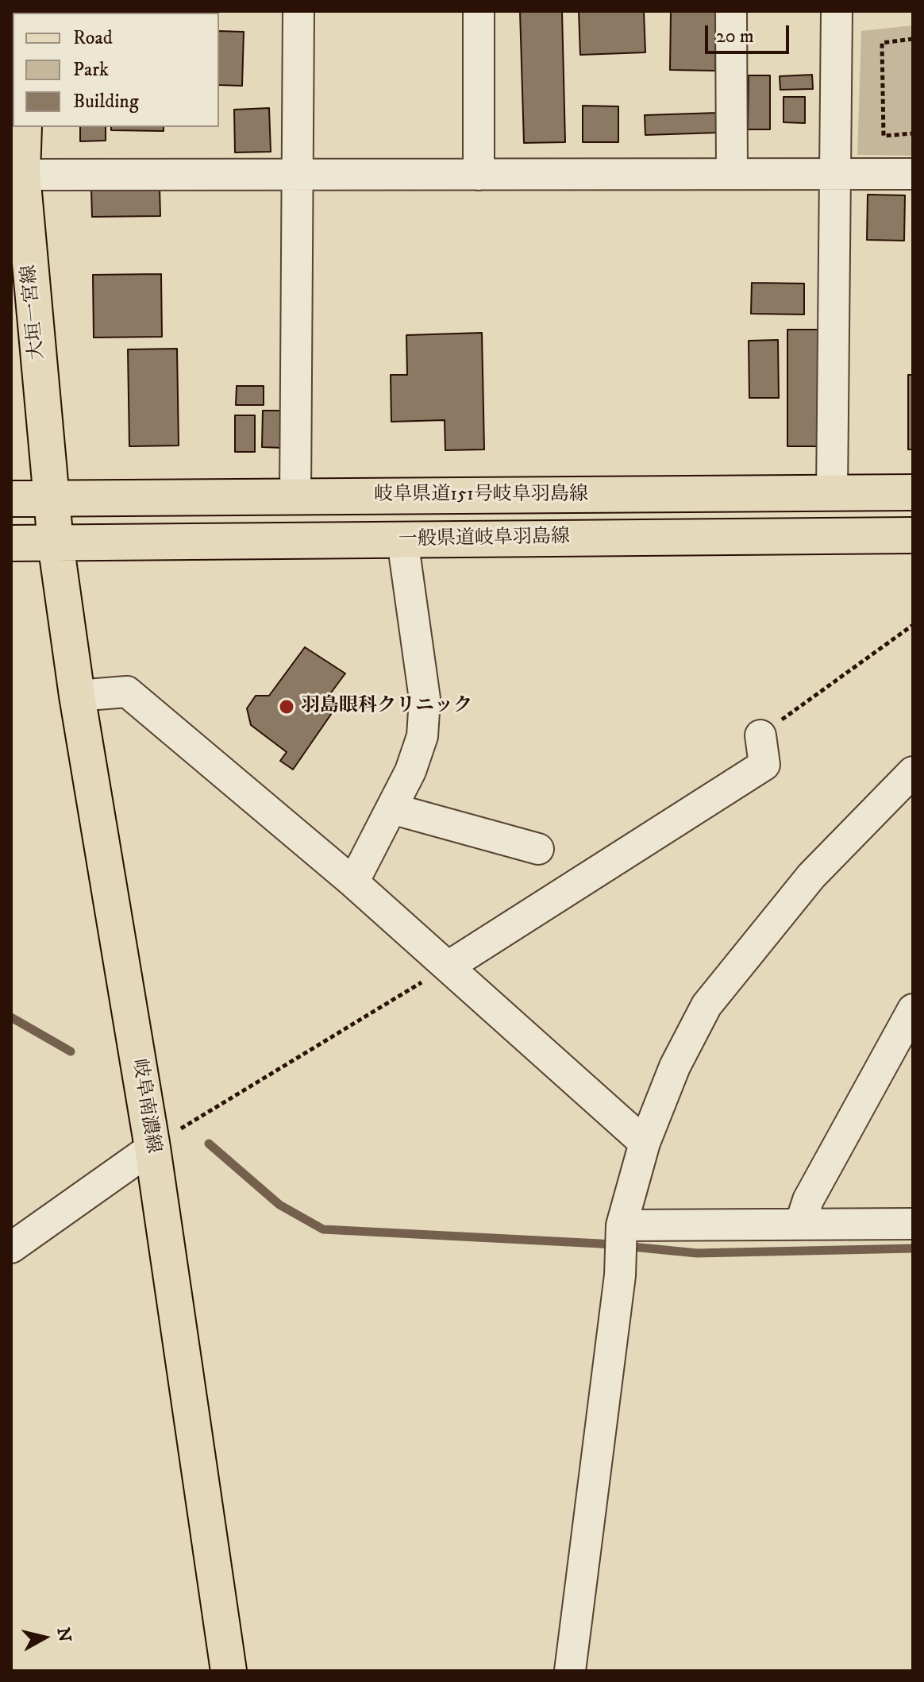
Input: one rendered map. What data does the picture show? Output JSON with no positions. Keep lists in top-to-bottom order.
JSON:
{
  "streets": {
    "main road": [
      "大垣一宮線",
      "岐阜県道151号岐阜羽島線",
      "一般県道岐阜羽島線",
      "岐阜南濃線"
    ]
  },
  "crossings": [
    ["大垣一宮線", "岐阜県道151号岐阜羽島線"],
    ["大垣一宮線", "岐阜南濃線"],
    ["岐阜県道151号岐阜羽島線", "岐阜南濃線"],
    ["一般県道岐阜羽島線", "岐阜南濃線"]
  ],
  "places": ["羽島眼科クリニック"],
  "legend": ["Road", "Park", "Building"],
  "scale_bar": "20 m",
  "north": "right"
}
